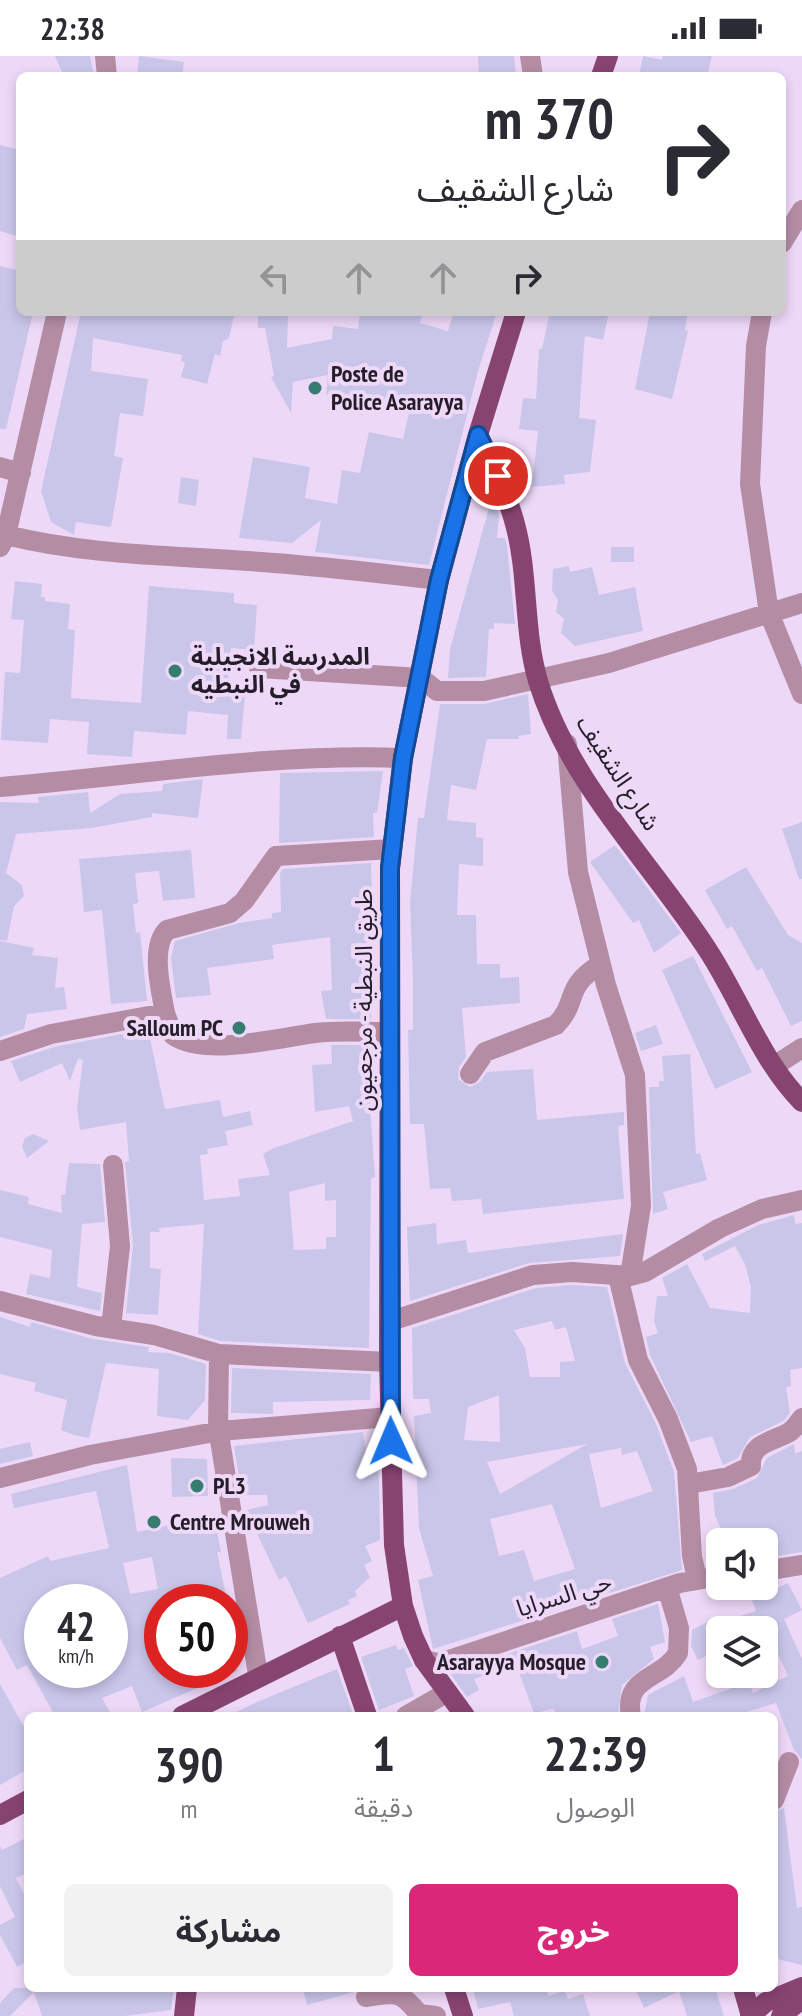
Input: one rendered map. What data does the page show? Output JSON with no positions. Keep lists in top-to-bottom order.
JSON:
{
  "streets": {
    "main road": ["شارع الشقيف", "طريق النبطية - مرجعيون"],
    "street": ["حي السرايا"]
  },
  "crossings": [
    ["شارع الشقيف", "طريق النبطية - مرجعيون"],
    ["طريق النبطية - مرجعيون", "حي السرايا"]
  ],
  "places": [
    "Poste de Police Asarayya",
    "المدرسة الانجيلية في النبطيه",
    "Salloum PC",
    "PL3",
    "Centre Mrouweh",
    "Asarayya Mosque"
  ],
  "page": {
    "status": "22:38",
    "turn": ["370 m", "شارع الشقيف"],
    "speed": "42 km/h",
    "limit": "50",
    "eta": [
      "22:39",
      "الوصول",
      "1",
      "دقيقة",
      "390",
      "m"
    ],
    "buttons": ["خروج", "مشاركة"]
  }
}
